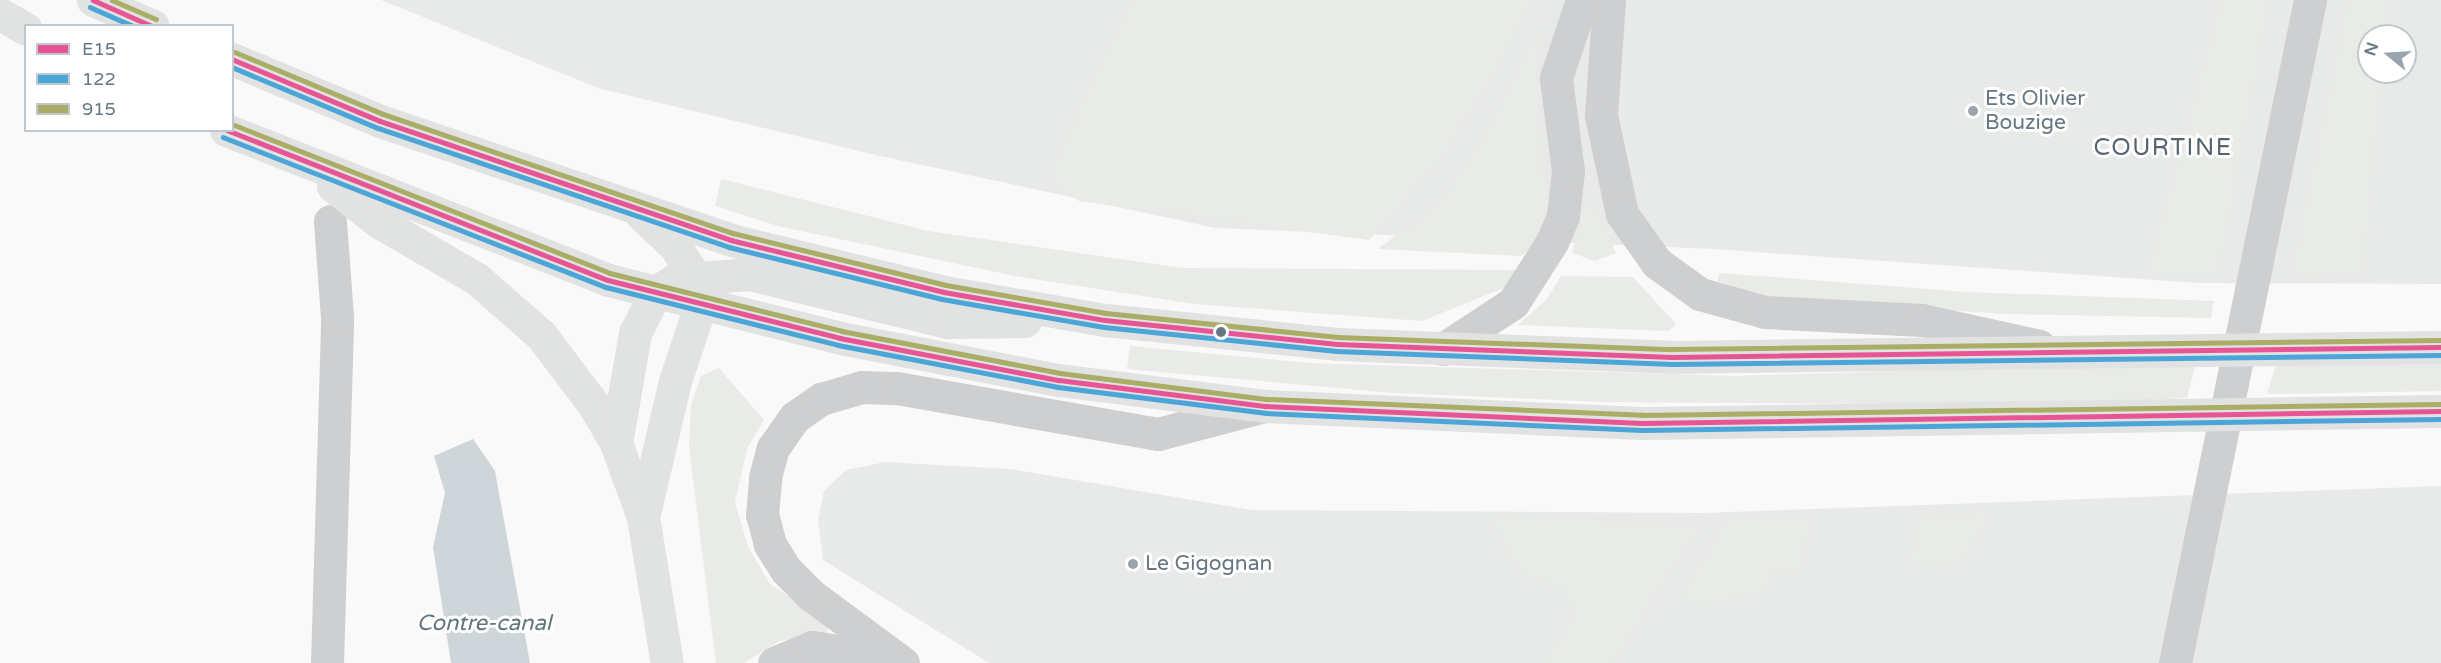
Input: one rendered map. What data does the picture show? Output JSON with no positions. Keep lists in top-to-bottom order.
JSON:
{
  "districts": ["COURTINE"],
  "water": ["Contre-canal"],
  "places": ["Ets Olivier Bouzige", "Le Gigognan"],
  "lines": ["transit line E15", "transit line 915", "transit line 122"],
  "legend": ["E15", "122", "915"],
  "north": "left"
}
